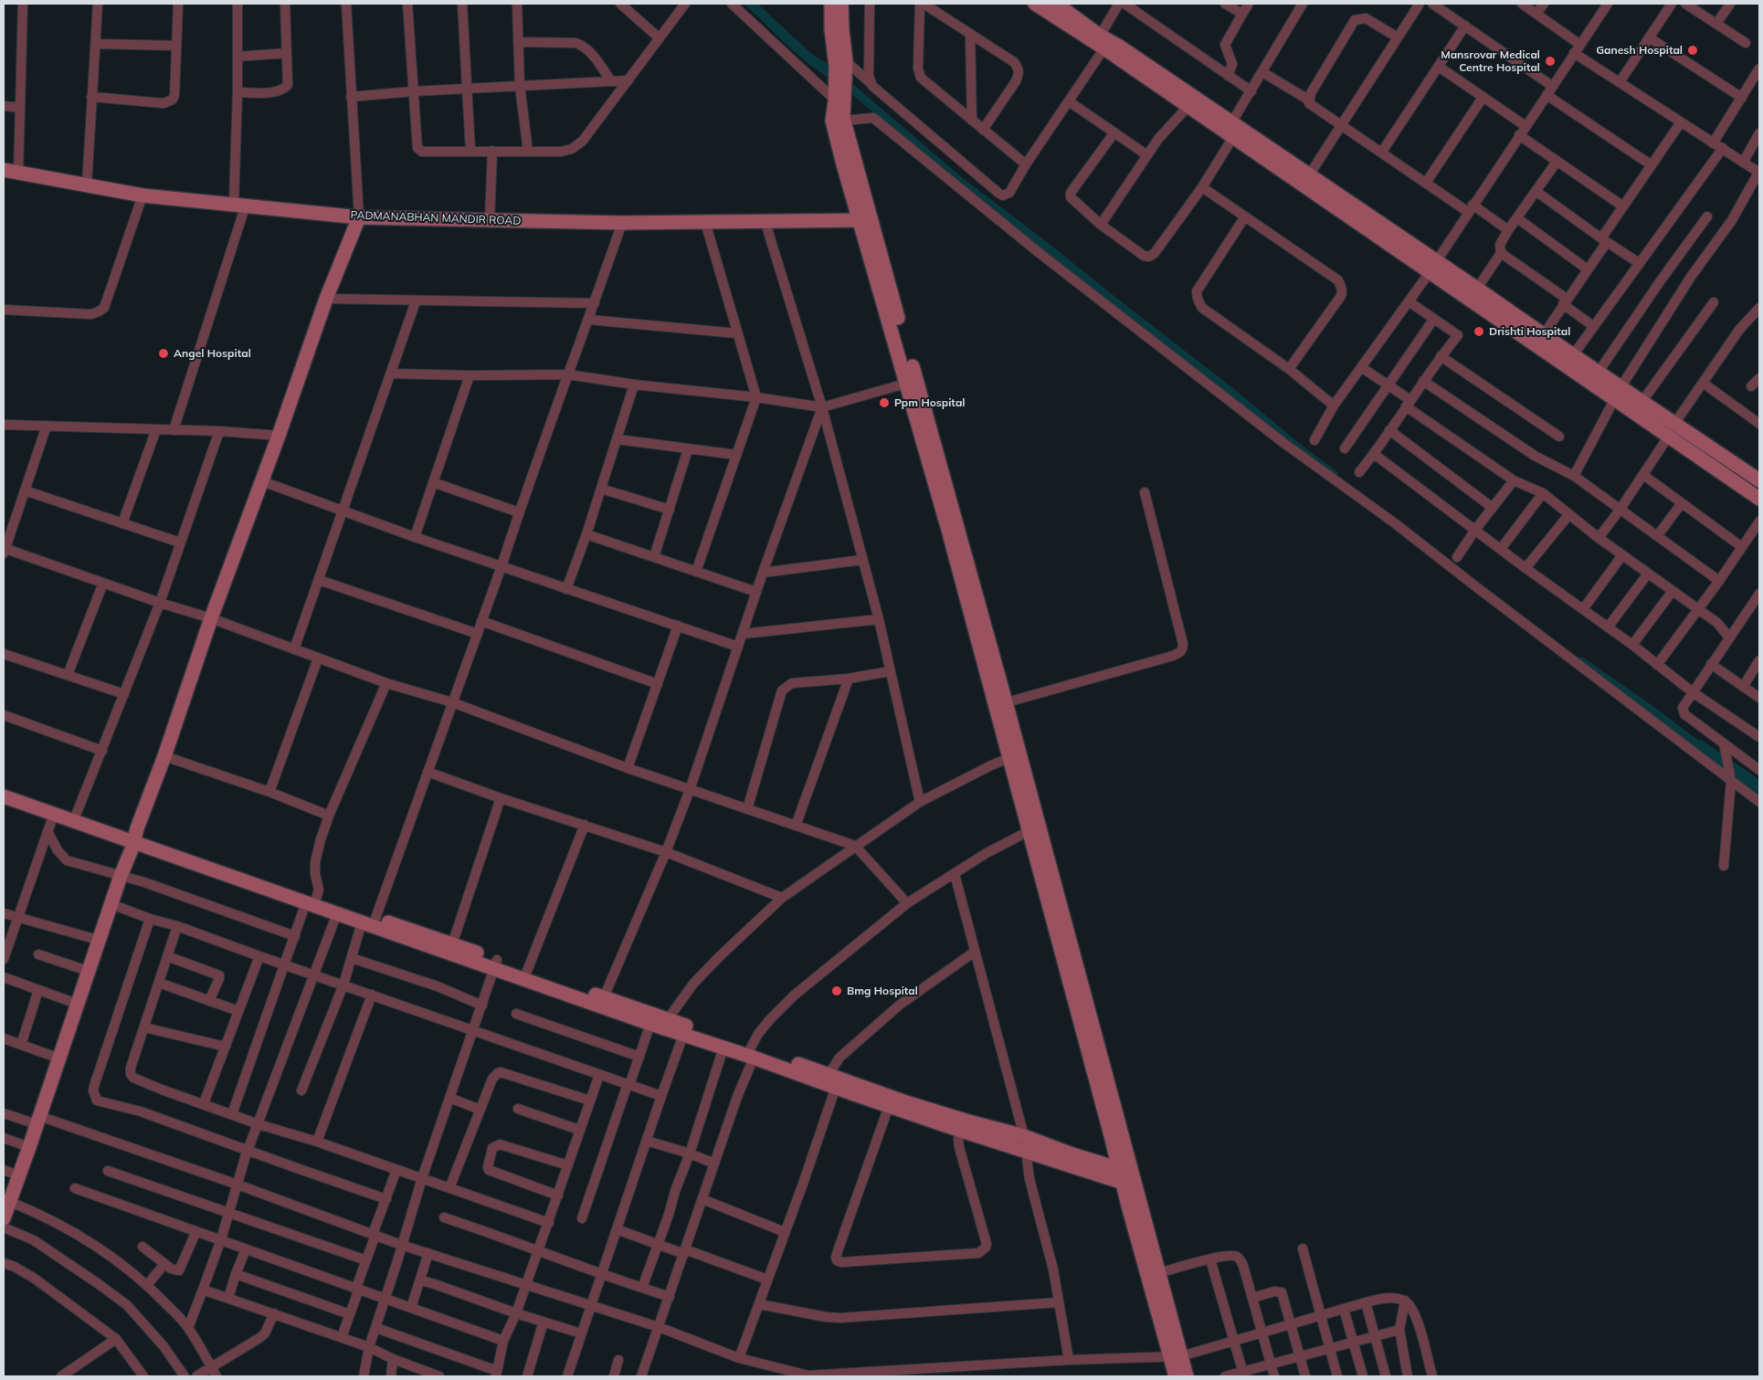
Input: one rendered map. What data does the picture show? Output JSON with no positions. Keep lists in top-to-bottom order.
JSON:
{
  "streets": {
    "street": ["PADMANABHAN MANDIR ROAD"]
  },
  "places": [
    "Ganesh Hospital",
    "Mansrovar Medical Centre Hospital",
    "Drishti Hospital",
    "Angel Hospital",
    "Ppm Hospital",
    "Bmg Hospital"
  ]
}
